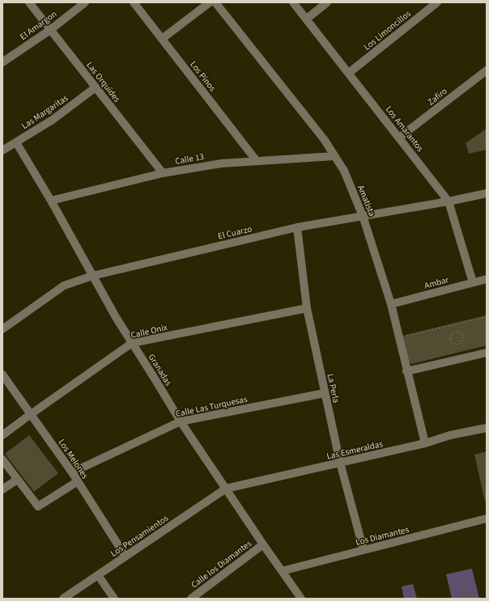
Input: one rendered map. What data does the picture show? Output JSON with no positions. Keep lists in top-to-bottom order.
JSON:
{
  "streets": {
    "street": [
      "El Amargon",
      "Los Limoncillos",
      "Los Pinos",
      "Las Orquídes",
      "Zafiro",
      "Las Margaritas",
      "Los Amarantos",
      "Calle 13",
      "Amatista",
      "El Cuarzo",
      "Ambar",
      "Calle Onix",
      "Granadas",
      "La Perla",
      "Calle Las Turquesas",
      "Las Esmeraldas",
      "Los Melones",
      "Los Pensamientos",
      "Los Diamantes",
      "Calle los Diamantes"
    ]
  },
  "crossings": [
    ["El Amargon", "Las Orquídes"],
    ["Los Limoncillos", "Los Amarantos"],
    ["Los Pinos", "Calle 13"],
    ["Las Orquídes", "Las Margaritas"],
    ["Las Orquídes", "Calle 13"],
    ["Zafiro", "Los Amarantos"],
    ["Las Margaritas", "Granadas"],
    ["Los Amarantos", "El Cuarzo"],
    ["Los Amarantos", "Ambar"],
    ["Calle 13", "Amatista"],
    ["Calle 13", "Granadas"],
    ["Amatista", "El Cuarzo"],
    ["Amatista", "Ambar"],
    ["Amatista", "Las Esmeraldas"],
    ["El Cuarzo", "Granadas"],
    ["El Cuarzo", "La Perla"],
    ["Calle Onix", "Granadas"],
    ["Calle Onix", "La Perla"],
    ["Calle Onix", "Los Melones"],
    ["Granadas", "Calle Las Turquesas"],
    ["Granadas", "Las Esmeraldas"],
    ["Granadas", "Los Pensamientos"],
    ["Granadas", "Los Diamantes"],
    ["Granadas", "Calle los Diamantes"],
    ["La Perla", "Calle Las Turquesas"],
    ["La Perla", "Las Esmeraldas"],
    ["La Perla", "Los Diamantes"],
    ["Calle Las Turquesas", "Los Melones"],
    ["Las Esmeraldas", "Los Pensamientos"],
    ["Los Melones", "Los Pensamientos"]
  ]
}
